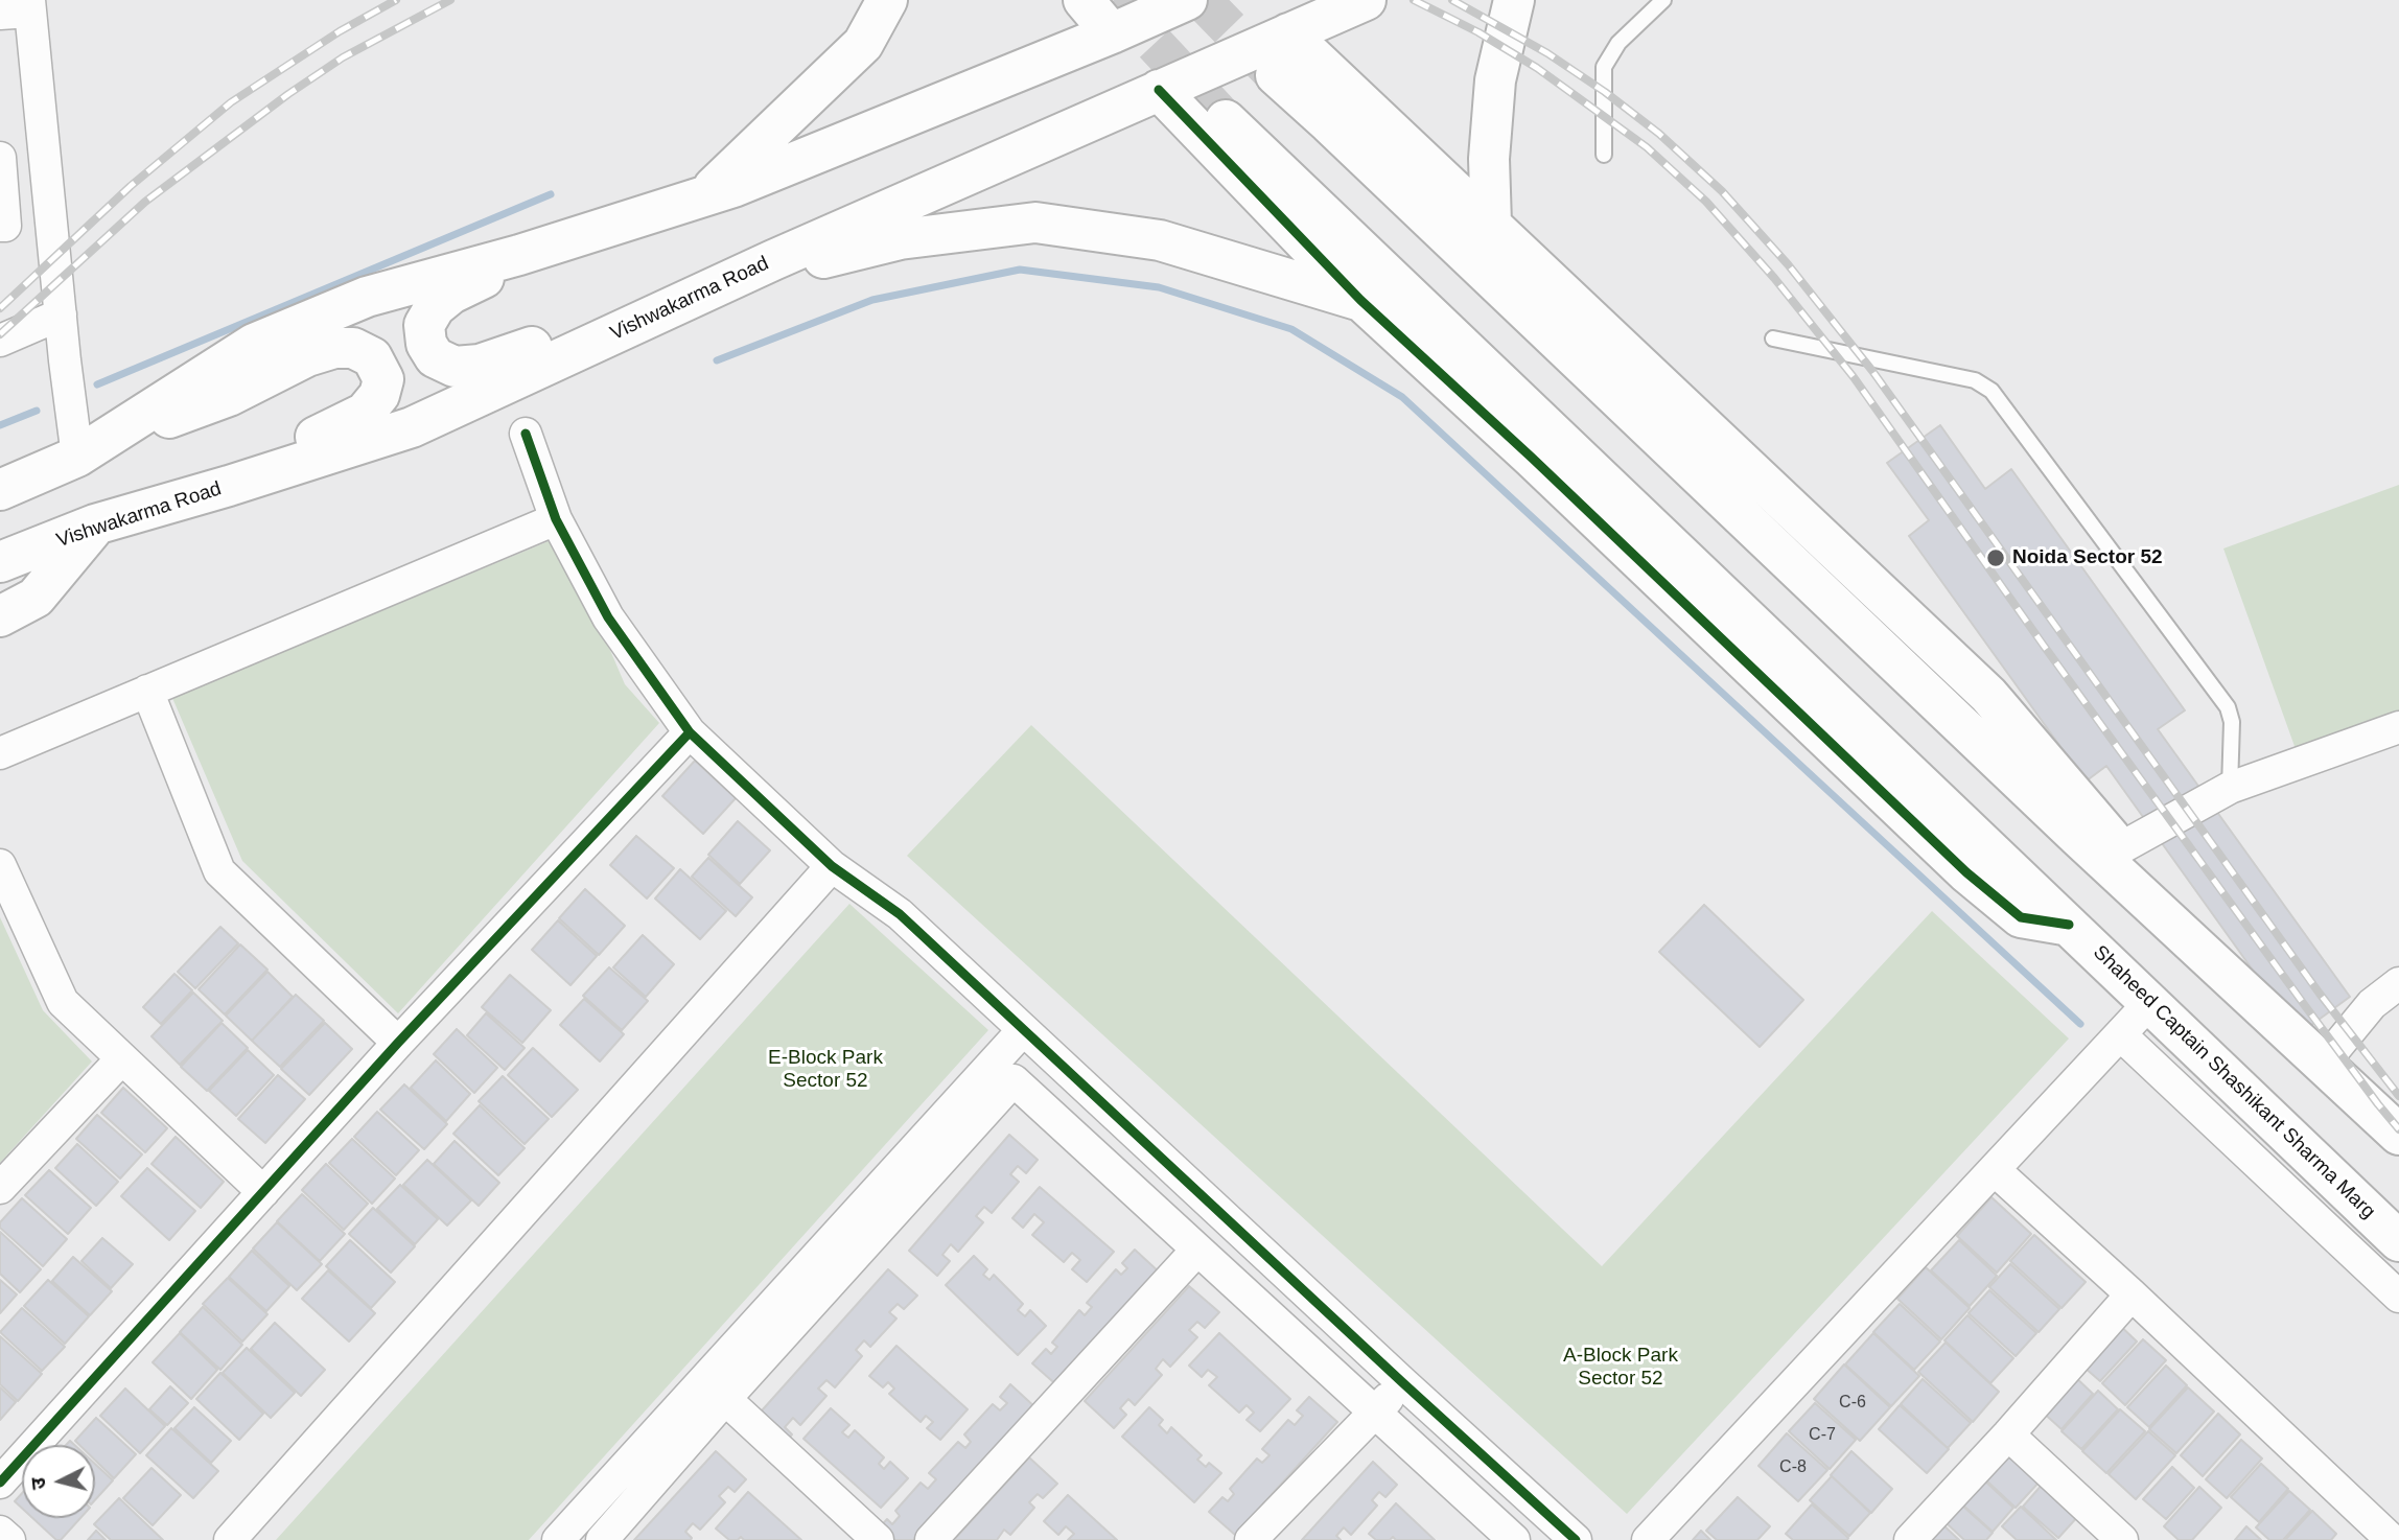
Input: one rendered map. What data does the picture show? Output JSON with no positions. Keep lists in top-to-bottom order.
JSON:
{
  "streets": {
    "main road": ["Vishwakarma Road", "Shaheed Captain Shashikant Sharma Marg"]
  },
  "parks": ["E-Block Park Sector 52", "A-Block Park Sector 52"],
  "places": ["Noida Sector 52"],
  "house_numbers": ["C-6", "C-7", "C-8"],
  "north": "left"
}
